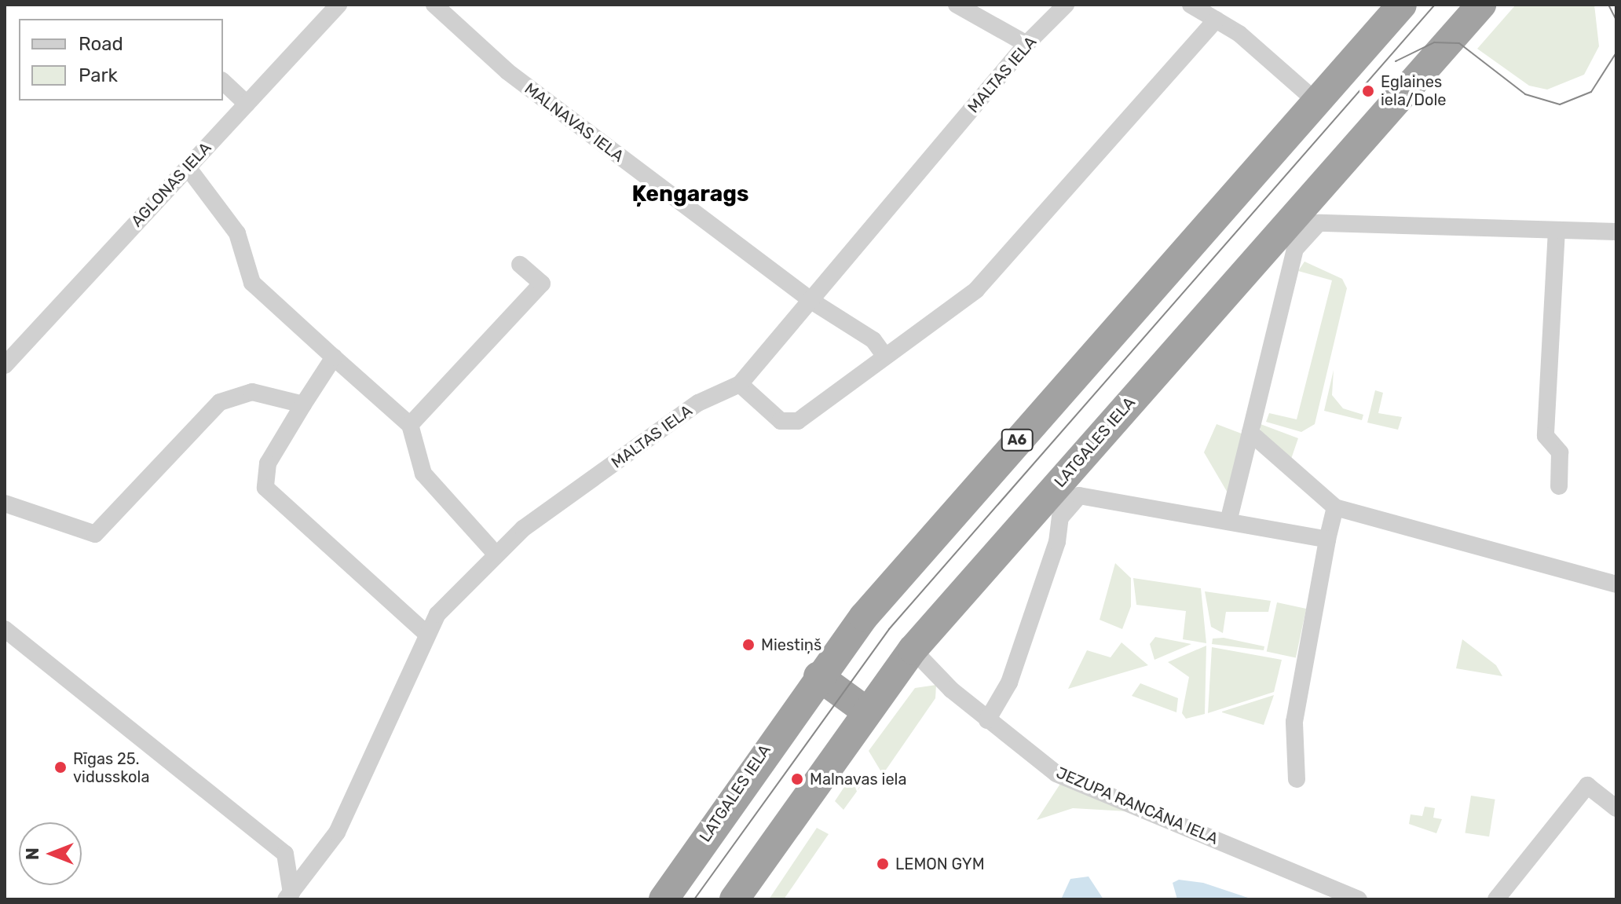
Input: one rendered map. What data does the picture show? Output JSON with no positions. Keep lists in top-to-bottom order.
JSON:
{
  "streets": {
    "highway": ["A6", "LATGALES IELA"],
    "street": [
      "MALTAS IELA",
      "MALNAVAS IELA",
      "AGLONAS IELA",
      "JEZUPA RANCĀNA IELA"
    ]
  },
  "crossings": [
    ["MALTAS IELA", "MALNAVAS IELA"],
    ["LATGALES IELA", "JEZUPA RANCĀNA IELA"]
  ],
  "districts": ["Ķengarags"],
  "places": [
    "Eglaines iela/Dole",
    "Miestiņš",
    "Rīgas 25. vidusskola",
    "Malnavas iela",
    "LEMON GYM"
  ],
  "legend": ["Road", "Park"],
  "north": "left"
}
